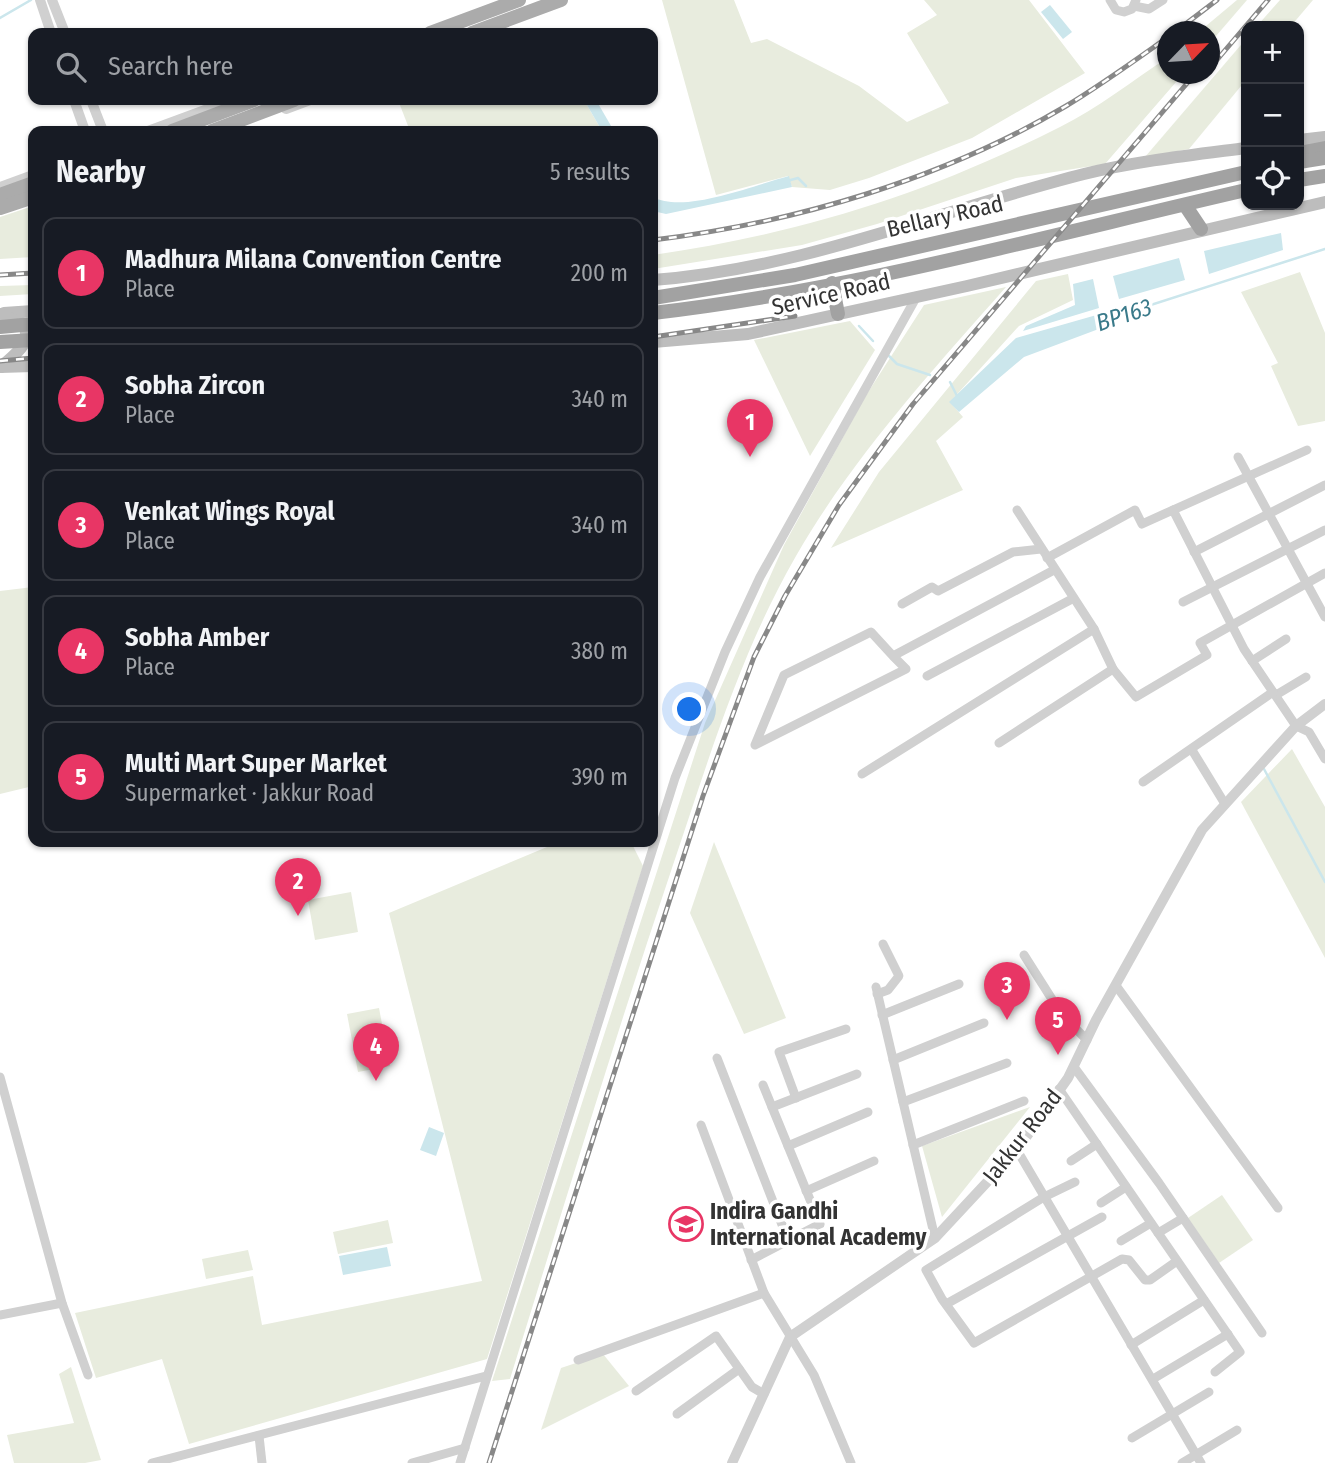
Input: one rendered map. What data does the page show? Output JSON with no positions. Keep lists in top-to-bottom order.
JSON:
{
  "streets": {
    "highway": ["Bellary Road"],
    "main road": ["Service Road"],
    "street": ["Jakkur Road"]
  },
  "water": ["BP163"],
  "places": {
    "school or university": ["Indira Gandhi International Academy"]
  },
  "north": "top right",
  "page": {
    "map_buttons": ["+", "−"],
    "search": "Search here",
    "heading": ["Nearby", "5 results"],
    "list": [
      {
        "mark": "1",
        "name": "Madhura Milana Convention Centre",
        "note": "Place",
        "value": "200 m"
      },
      {
        "mark": "2",
        "name": "Sobha Zircon",
        "note": "Place",
        "value": "340 m"
      },
      {
        "mark": "3",
        "name": "Venkat Wings Royal",
        "note": "Place",
        "value": "340 m"
      },
      {
        "mark": "4",
        "name": "Sobha Amber",
        "note": "Place",
        "value": "380 m"
      },
      {
        "mark": "5",
        "name": "Multi Mart Super Market",
        "note": "Supermarket · Jakkur Road",
        "value": "390 m"
      }
    ],
    "pins": [
      "1",
      "2",
      "3",
      "5",
      "4"
    ]
  }
}
